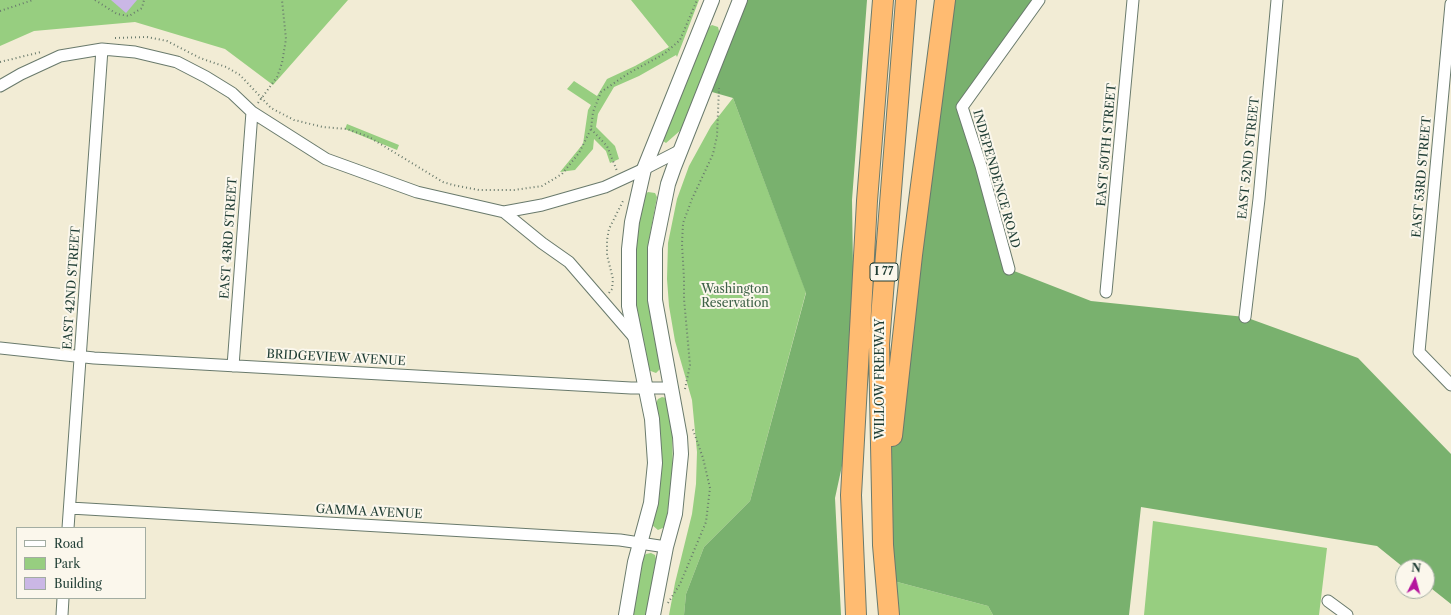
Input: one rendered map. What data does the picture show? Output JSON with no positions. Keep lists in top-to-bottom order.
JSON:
{
  "streets": {
    "highway": ["I 77", "WILLOW FREEWAY"],
    "street": [
      "EAST 50TH STREET",
      "EAST 52ND STREET",
      "EAST 53RD STREET",
      "INDEPENDENCE ROAD",
      "EAST 43RD STREET",
      "EAST 42ND STREET",
      "BRIDGEVIEW AVENUE",
      "GAMMA AVENUE"
    ]
  },
  "crossings": [
    ["EAST 43RD STREET", "BRIDGEVIEW AVENUE"],
    ["EAST 42ND STREET", "BRIDGEVIEW AVENUE"],
    ["EAST 42ND STREET", "GAMMA AVENUE"]
  ],
  "parks": ["Washington Reservation"],
  "legend": ["Road", "Park", "Building"],
  "north": "top"
}
